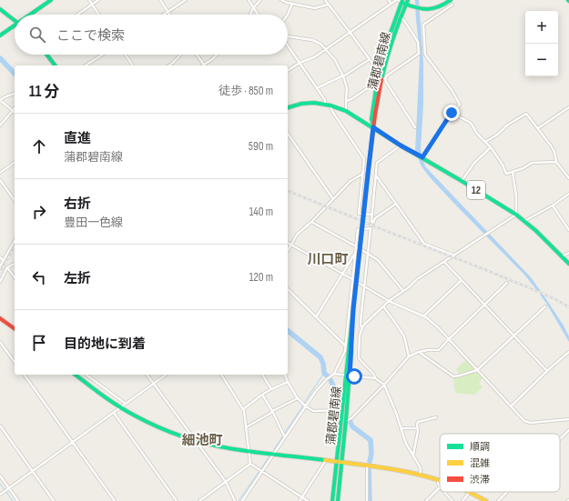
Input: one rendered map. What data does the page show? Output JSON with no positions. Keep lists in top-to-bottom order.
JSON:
{
  "streets": {
    "main road": ["蒲郡碧南線", "12"]
  },
  "crossings": [
    ["蒲郡碧南線", "12"]
  ],
  "districts": ["川口町", "細池町"],
  "legend": ["順調", "混雑", "渋滞"],
  "page": {
    "map_buttons": ["+", "−"],
    "search": "ここで検索",
    "heading": ["11 分", "徒歩 · 850 m"],
    "list": [
      ["直進", "蒲郡碧南線", "590 m"],
      ["右折", "豊田一色線", "140 m"],
      ["左折", "120 m"],
      "目的地に到着"
    ]
  }
}
